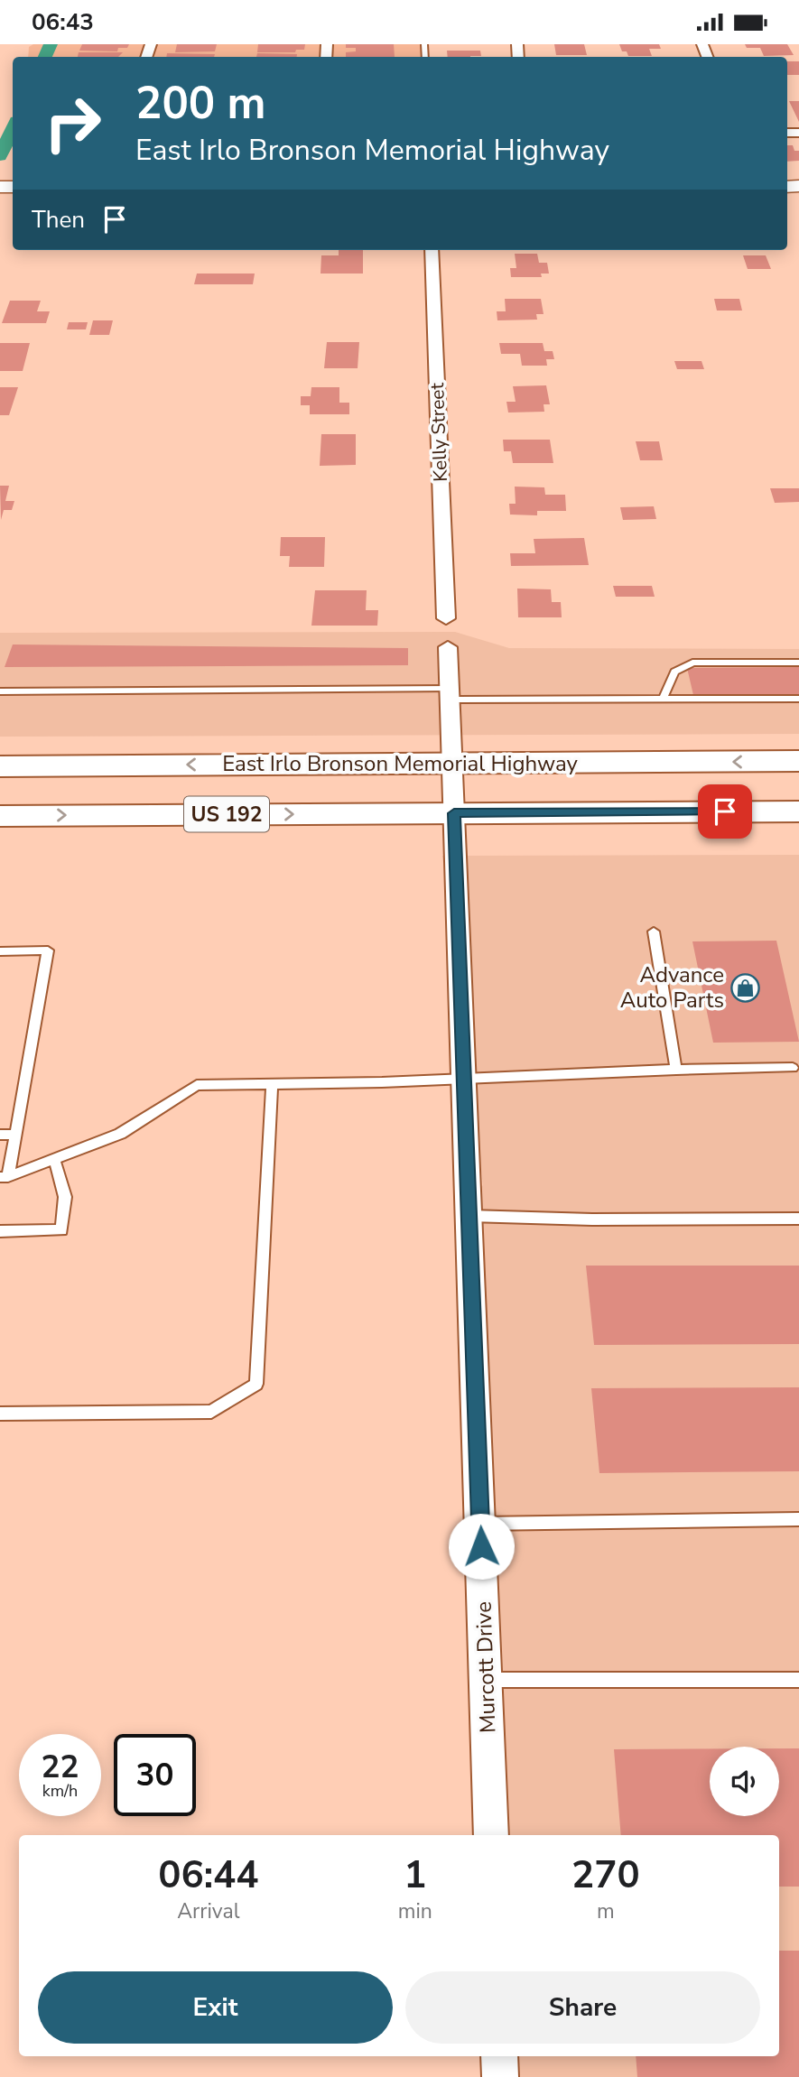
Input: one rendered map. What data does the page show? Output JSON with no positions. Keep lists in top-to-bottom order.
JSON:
{
  "streets": {
    "highway": ["East Irlo Bronson Memorial Highway", "US 192"],
    "street": ["Kelly Street", "Murcott Drive"]
  },
  "crossings": [
    ["US 192", "Murcott Drive"]
  ],
  "places": {
    "shop": ["Advance Auto Parts"]
  },
  "page": {
    "status": "06:43",
    "turn": ["200 m", "East Irlo Bronson Memorial Highway"],
    "then": "Then",
    "speed": "22 km/h",
    "limit": "30",
    "eta": [
      "06:44",
      "Arrival",
      "1",
      "min",
      "270",
      "m"
    ],
    "buttons": ["Exit", "Share"]
  }
}
